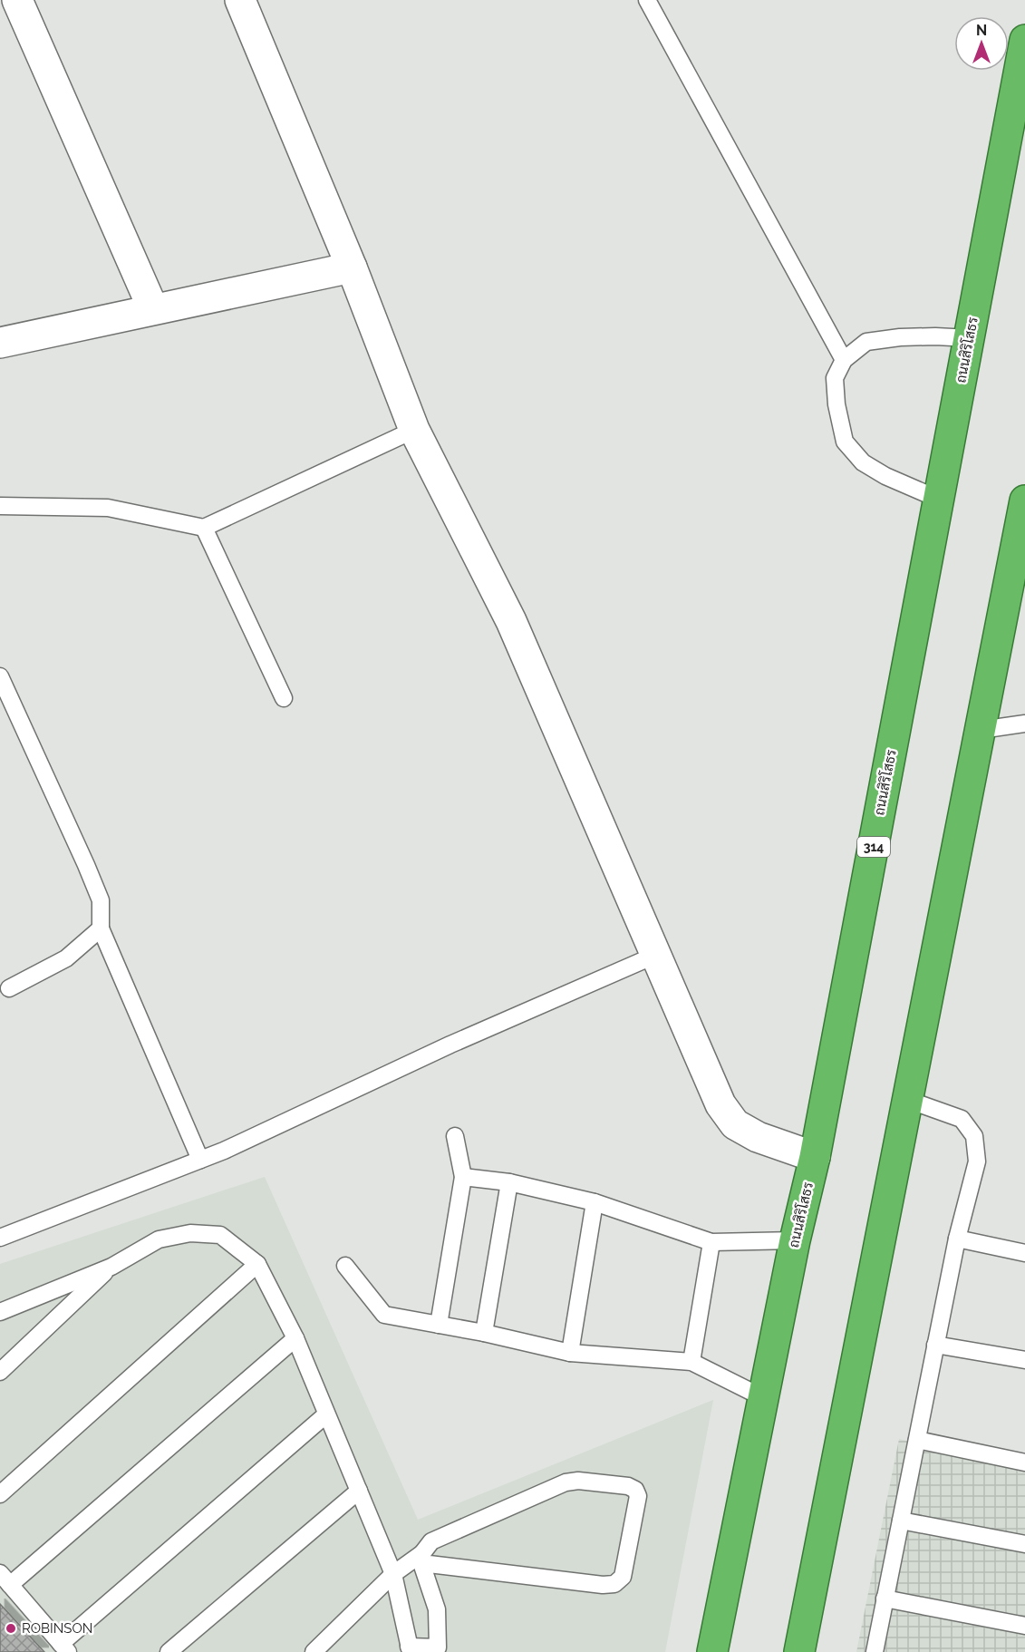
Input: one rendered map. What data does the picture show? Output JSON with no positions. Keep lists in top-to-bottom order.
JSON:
{
  "streets": {
    "highway": ["ถนนสิริโสธร", "314"]
  },
  "places": ["ROBINSON"],
  "north": "top"
}
